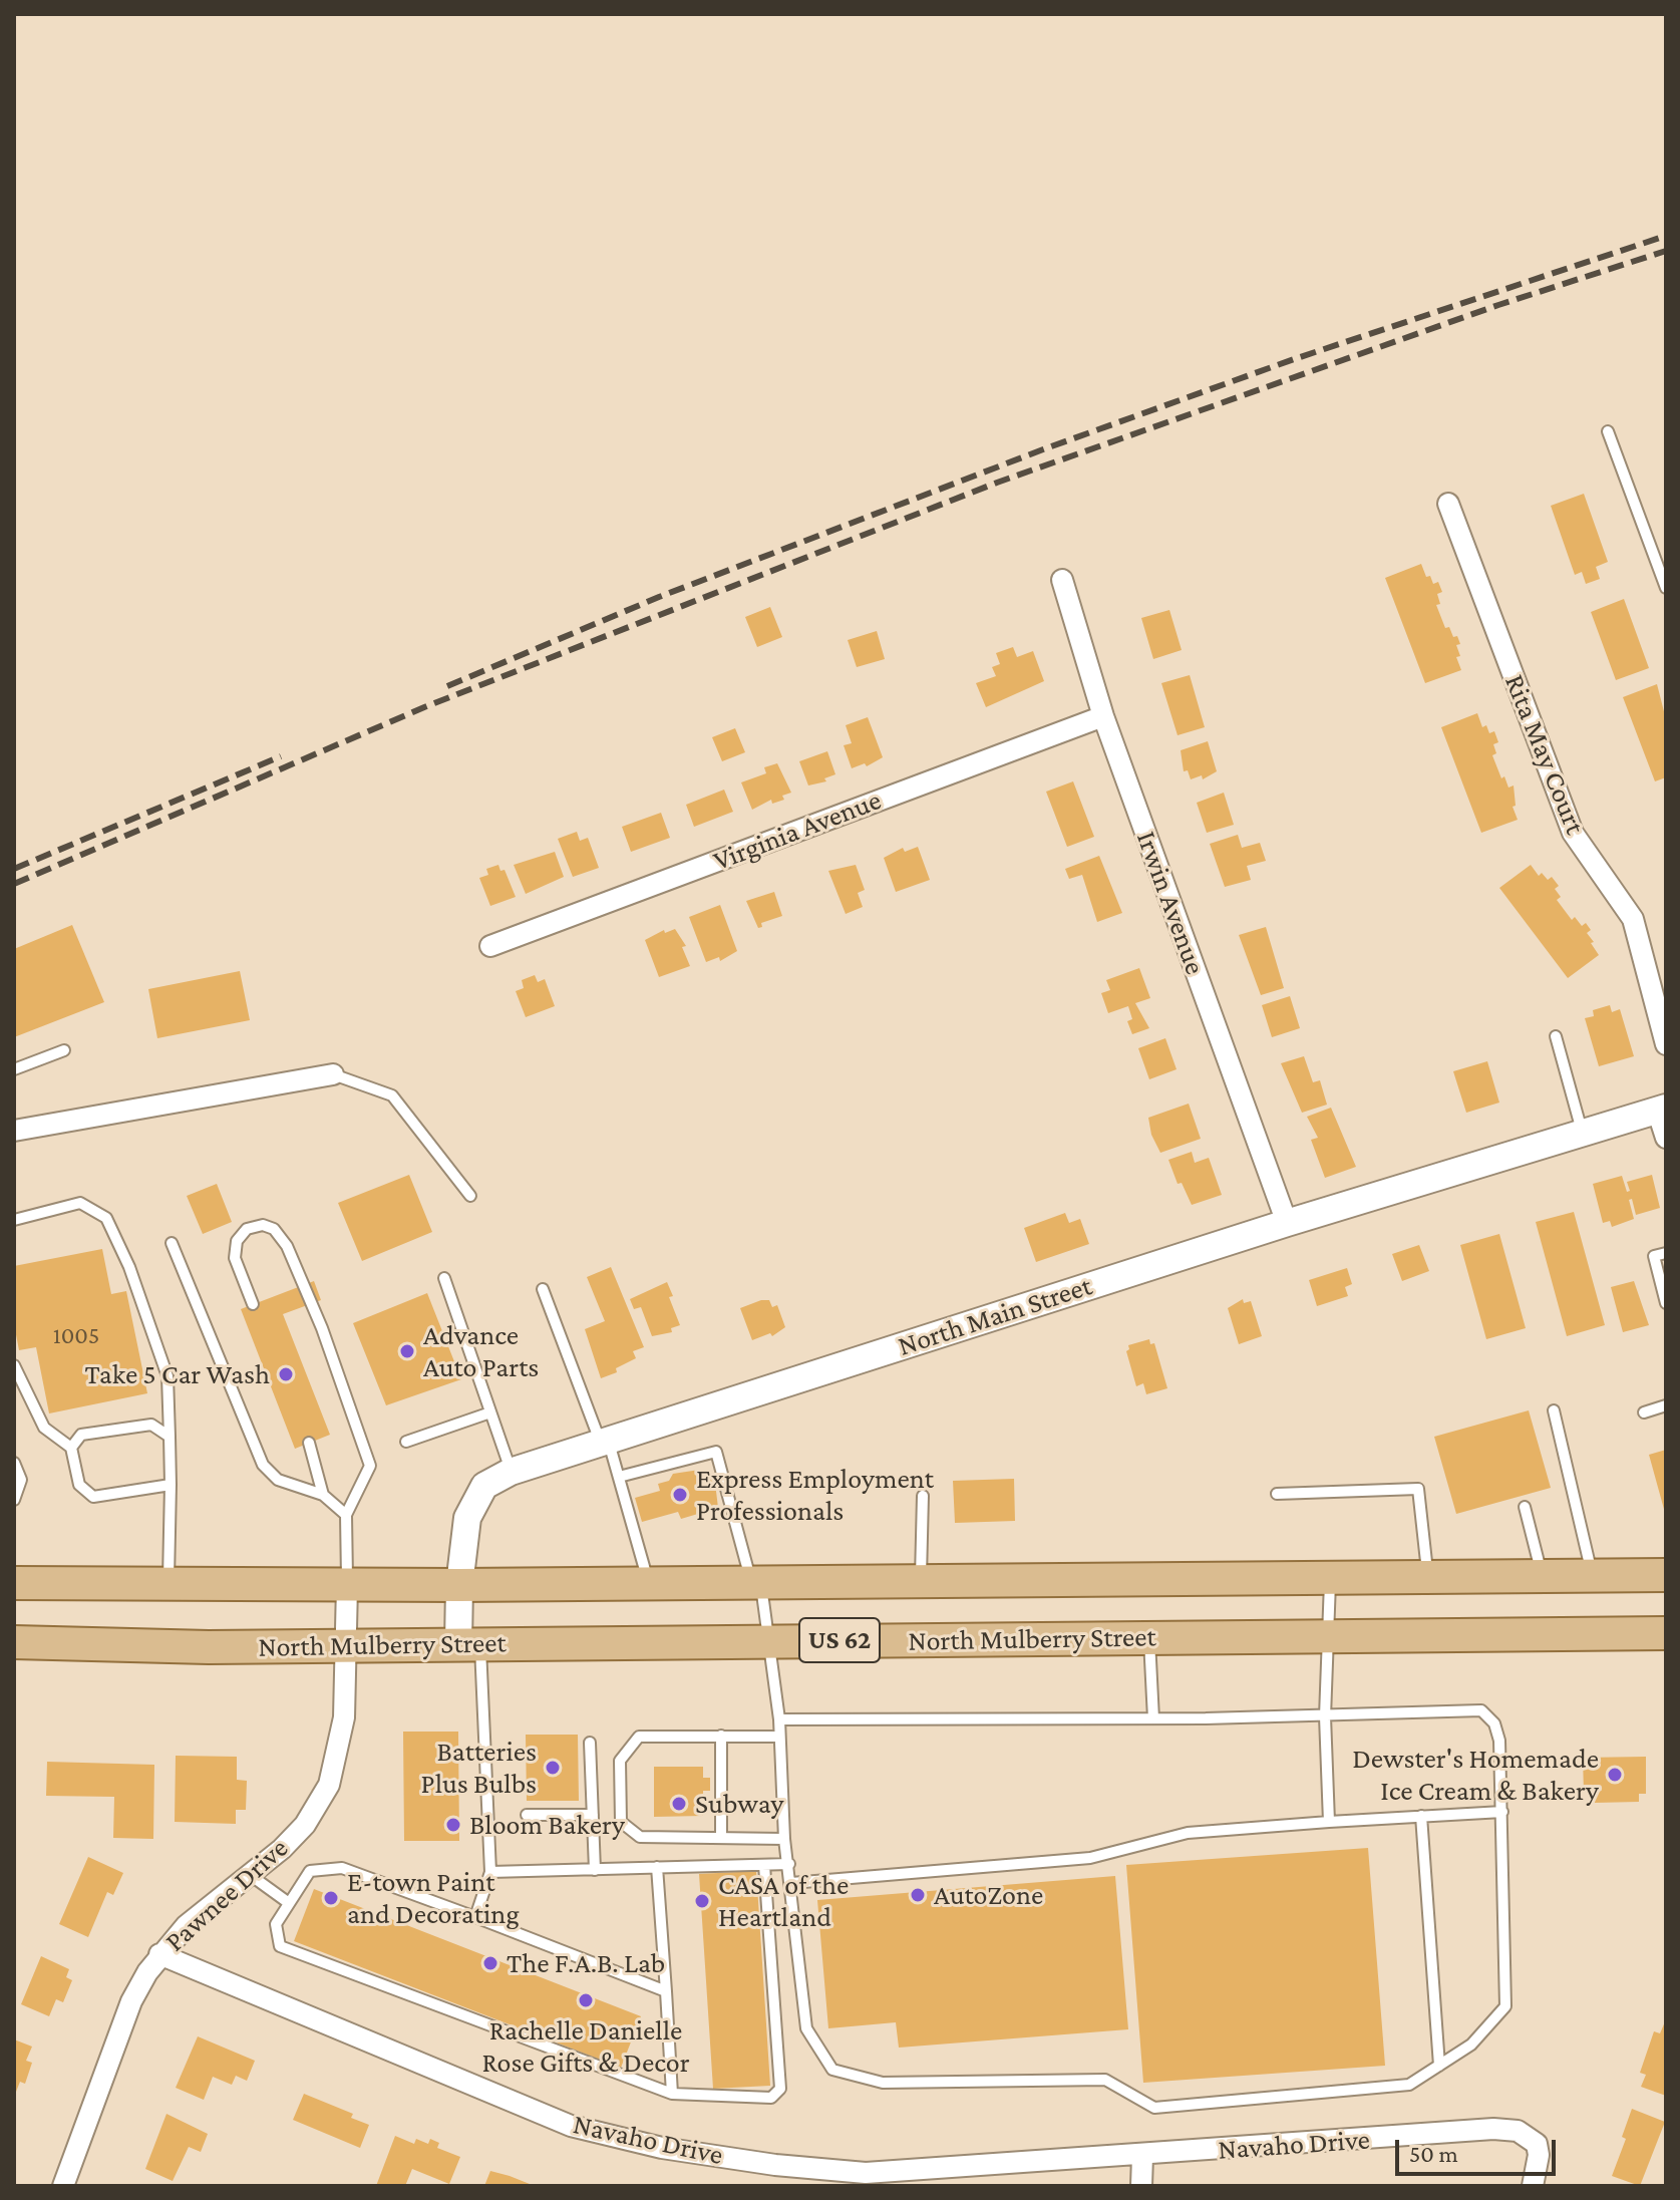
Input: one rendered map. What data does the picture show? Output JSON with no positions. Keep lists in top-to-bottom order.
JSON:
{
  "streets": {
    "main road": ["North Mulberry Street", "US 62"],
    "street": [
      "Rita May Court",
      "Virginia Avenue",
      "Irwin Avenue",
      "North Main Street",
      "Pawnee Drive",
      "Navaho Drive"
    ]
  },
  "crossings": [
    ["Virginia Avenue", "Irwin Avenue"],
    ["Irwin Avenue", "North Main Street"],
    ["North Main Street", "North Mulberry Street"],
    ["North Mulberry Street", "Pawnee Drive"],
    ["Pawnee Drive", "Navaho Drive"]
  ],
  "places": [
    "Advance Auto Parts",
    "Take 5 Car Wash",
    "Express Employment Professionals",
    "Batteries Plus Bulbs",
    "Dewster's Homemade Ice Cream & Bakery",
    "Subway",
    "Bloom Bakery",
    "AutoZone",
    "E-town Paint and Decorating",
    "CASA of the Heartland",
    "The F.A.B. Lab",
    "Rachelle Danielle Rose Gifts & Decor"
  ],
  "house_numbers": ["1005"],
  "scale_bar": "50 m"
}
